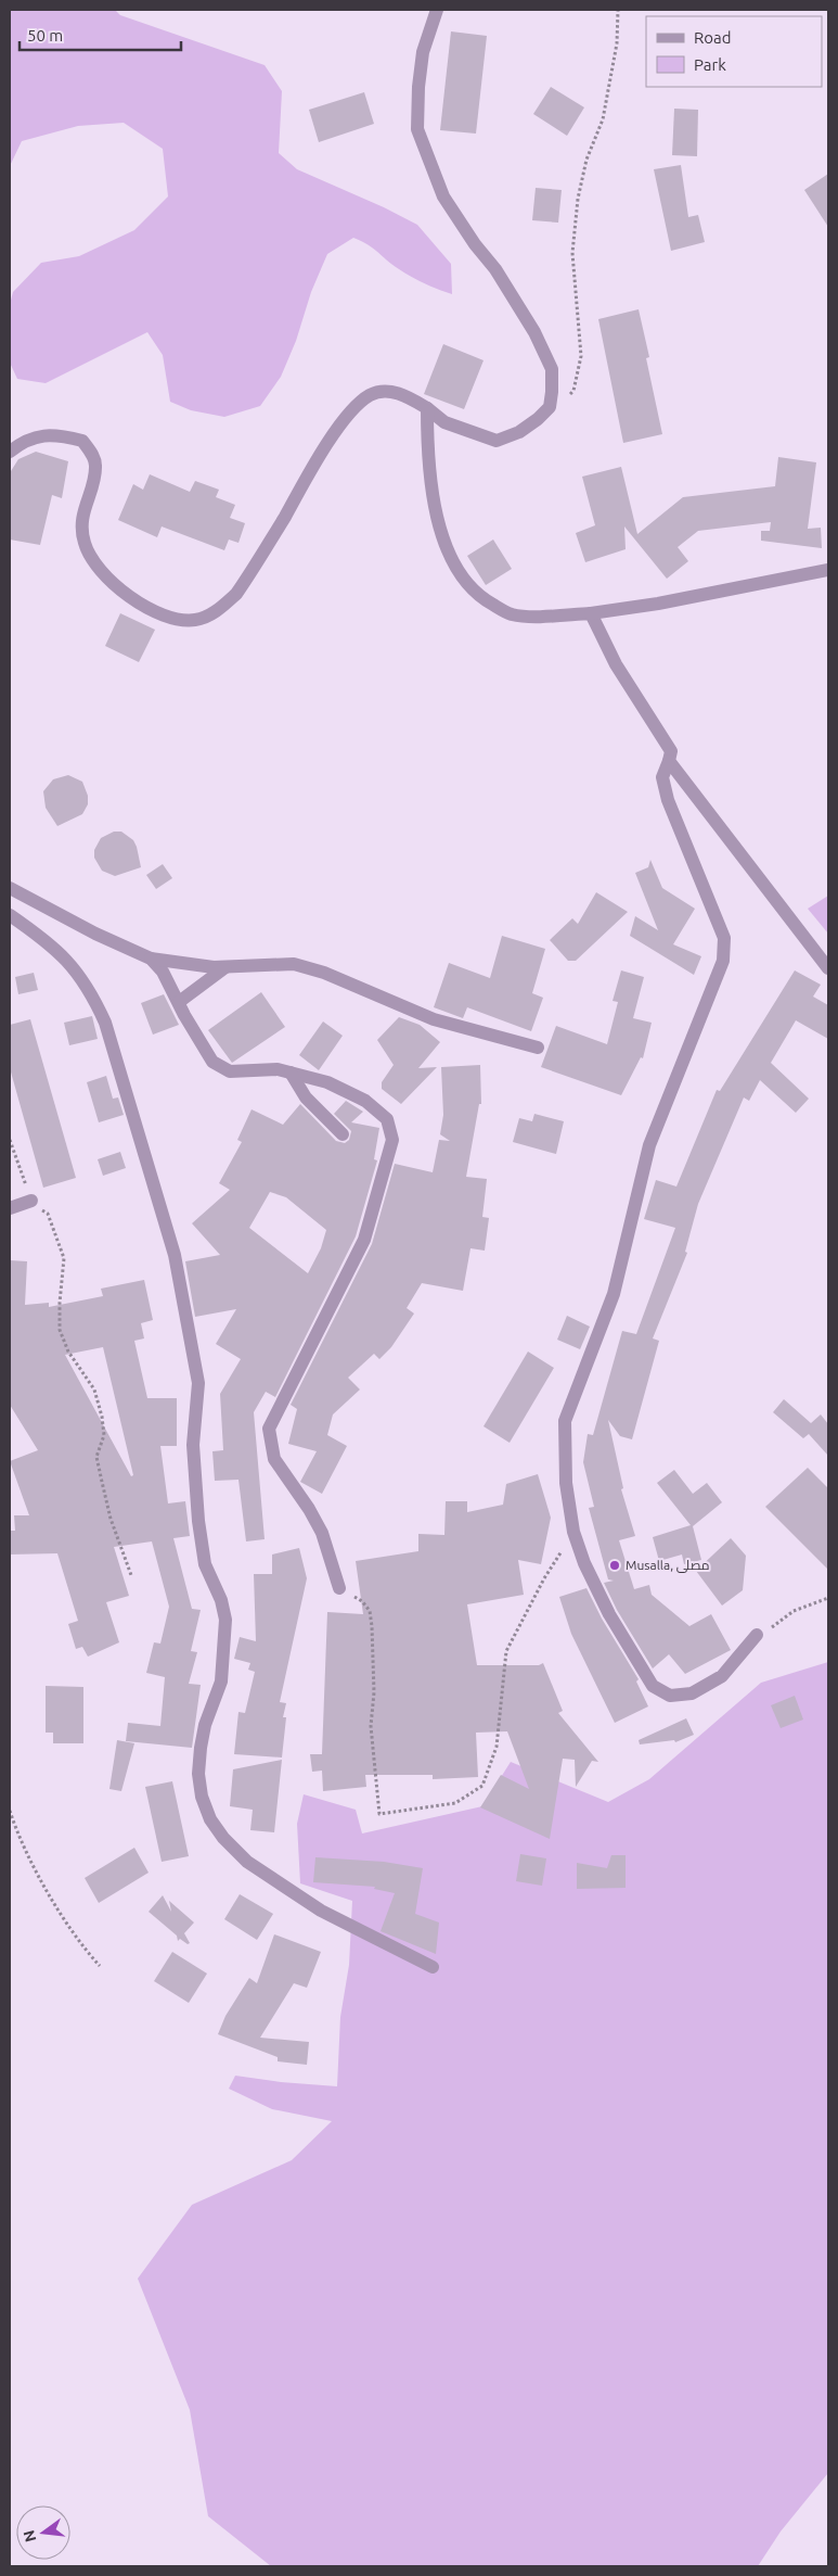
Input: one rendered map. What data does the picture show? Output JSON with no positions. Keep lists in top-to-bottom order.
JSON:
{
  "places": ["Musalla, مصلى"],
  "legend": ["Road", "Park"],
  "scale_bar": "50 m",
  "north": "left"
}
